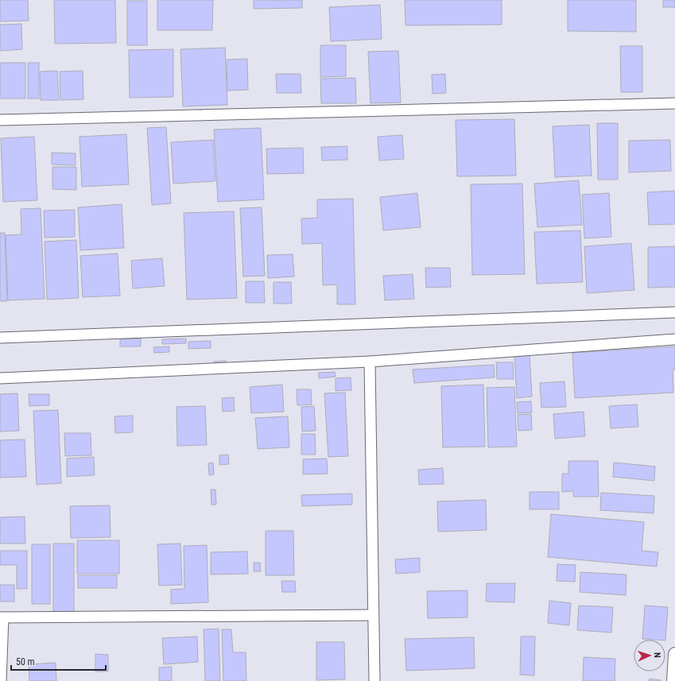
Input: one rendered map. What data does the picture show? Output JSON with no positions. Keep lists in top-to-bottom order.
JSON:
{
  "scale_bar": "50 m",
  "north": "right"
}
